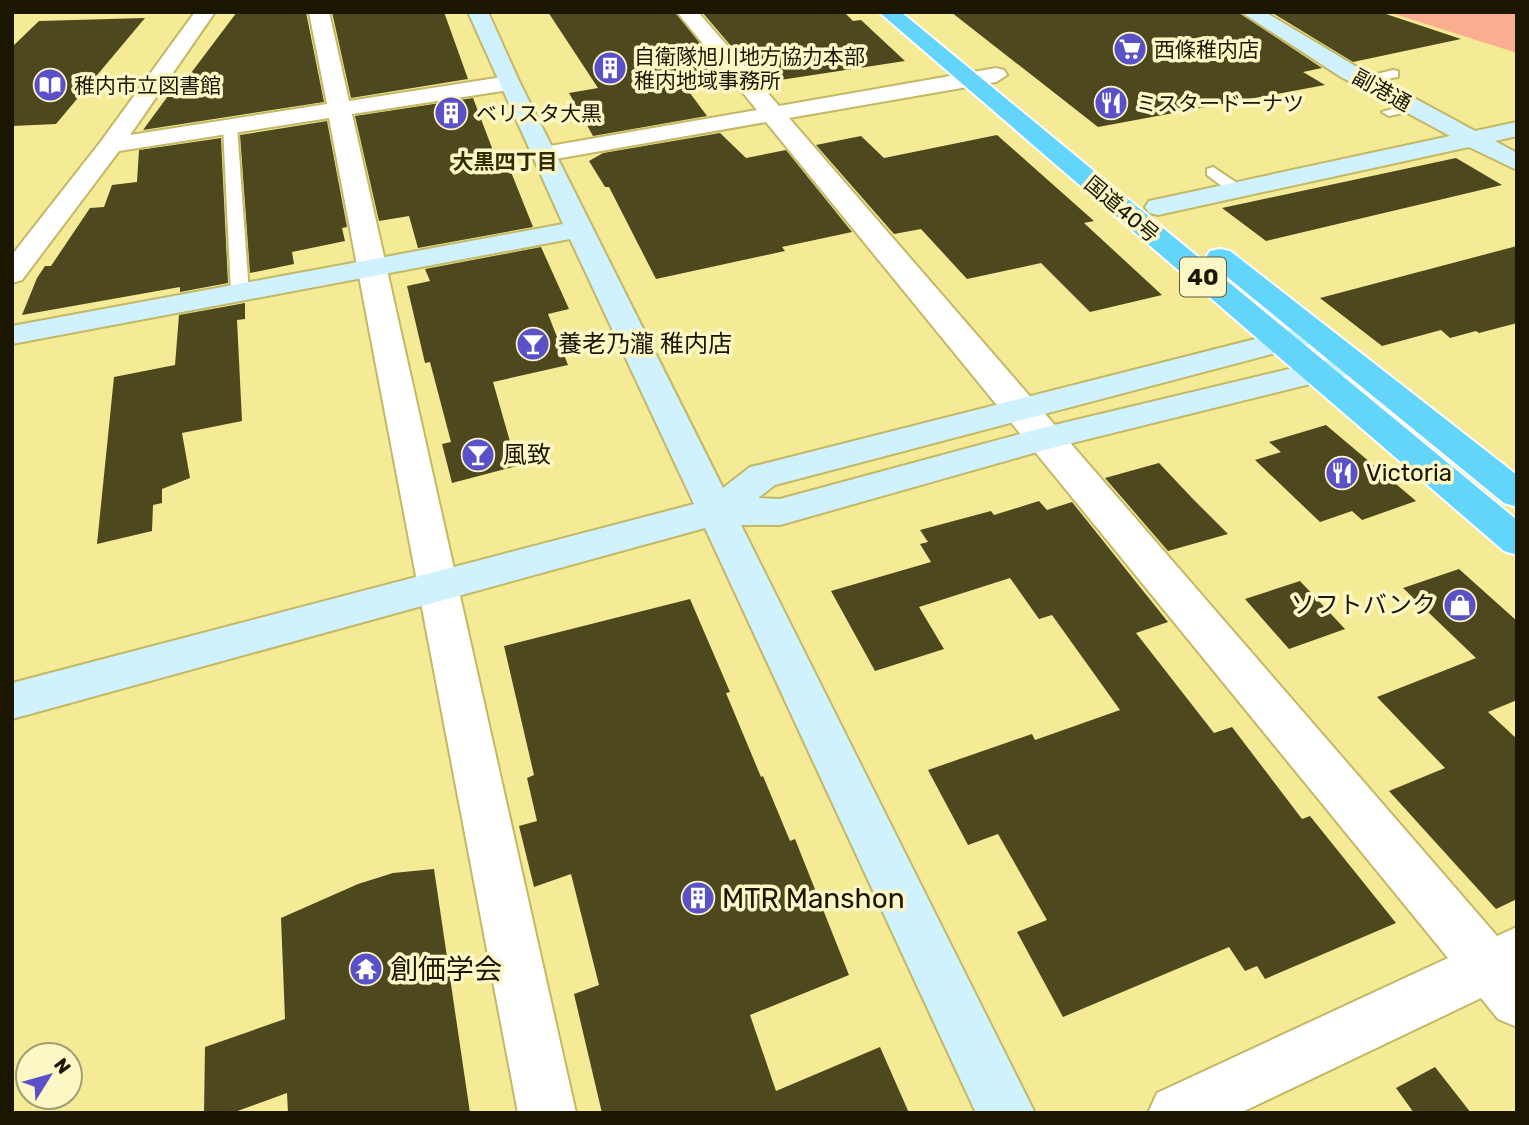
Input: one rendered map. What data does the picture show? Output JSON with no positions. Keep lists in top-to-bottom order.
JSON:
{
  "streets": {
    "highway": ["国道40号", "40"],
    "street": ["副港通"]
  },
  "districts": ["大黒四丁目"],
  "places": {
    "supermarket": ["西條稚内店"],
    "building": ["自衛隊旭川地方協力本部 稚内地域事務所", "ベリスタ大黒", "MTR Manshon"],
    "library": ["稚内市立図書館"],
    "restaurant": ["ミスタードーナツ", "Victoria"],
    "bar": ["養老乃瀧 稚内店", "風致"],
    "shop": ["ソフトバンク"],
    "temple": ["創価学会"]
  },
  "north": "top right"
}
